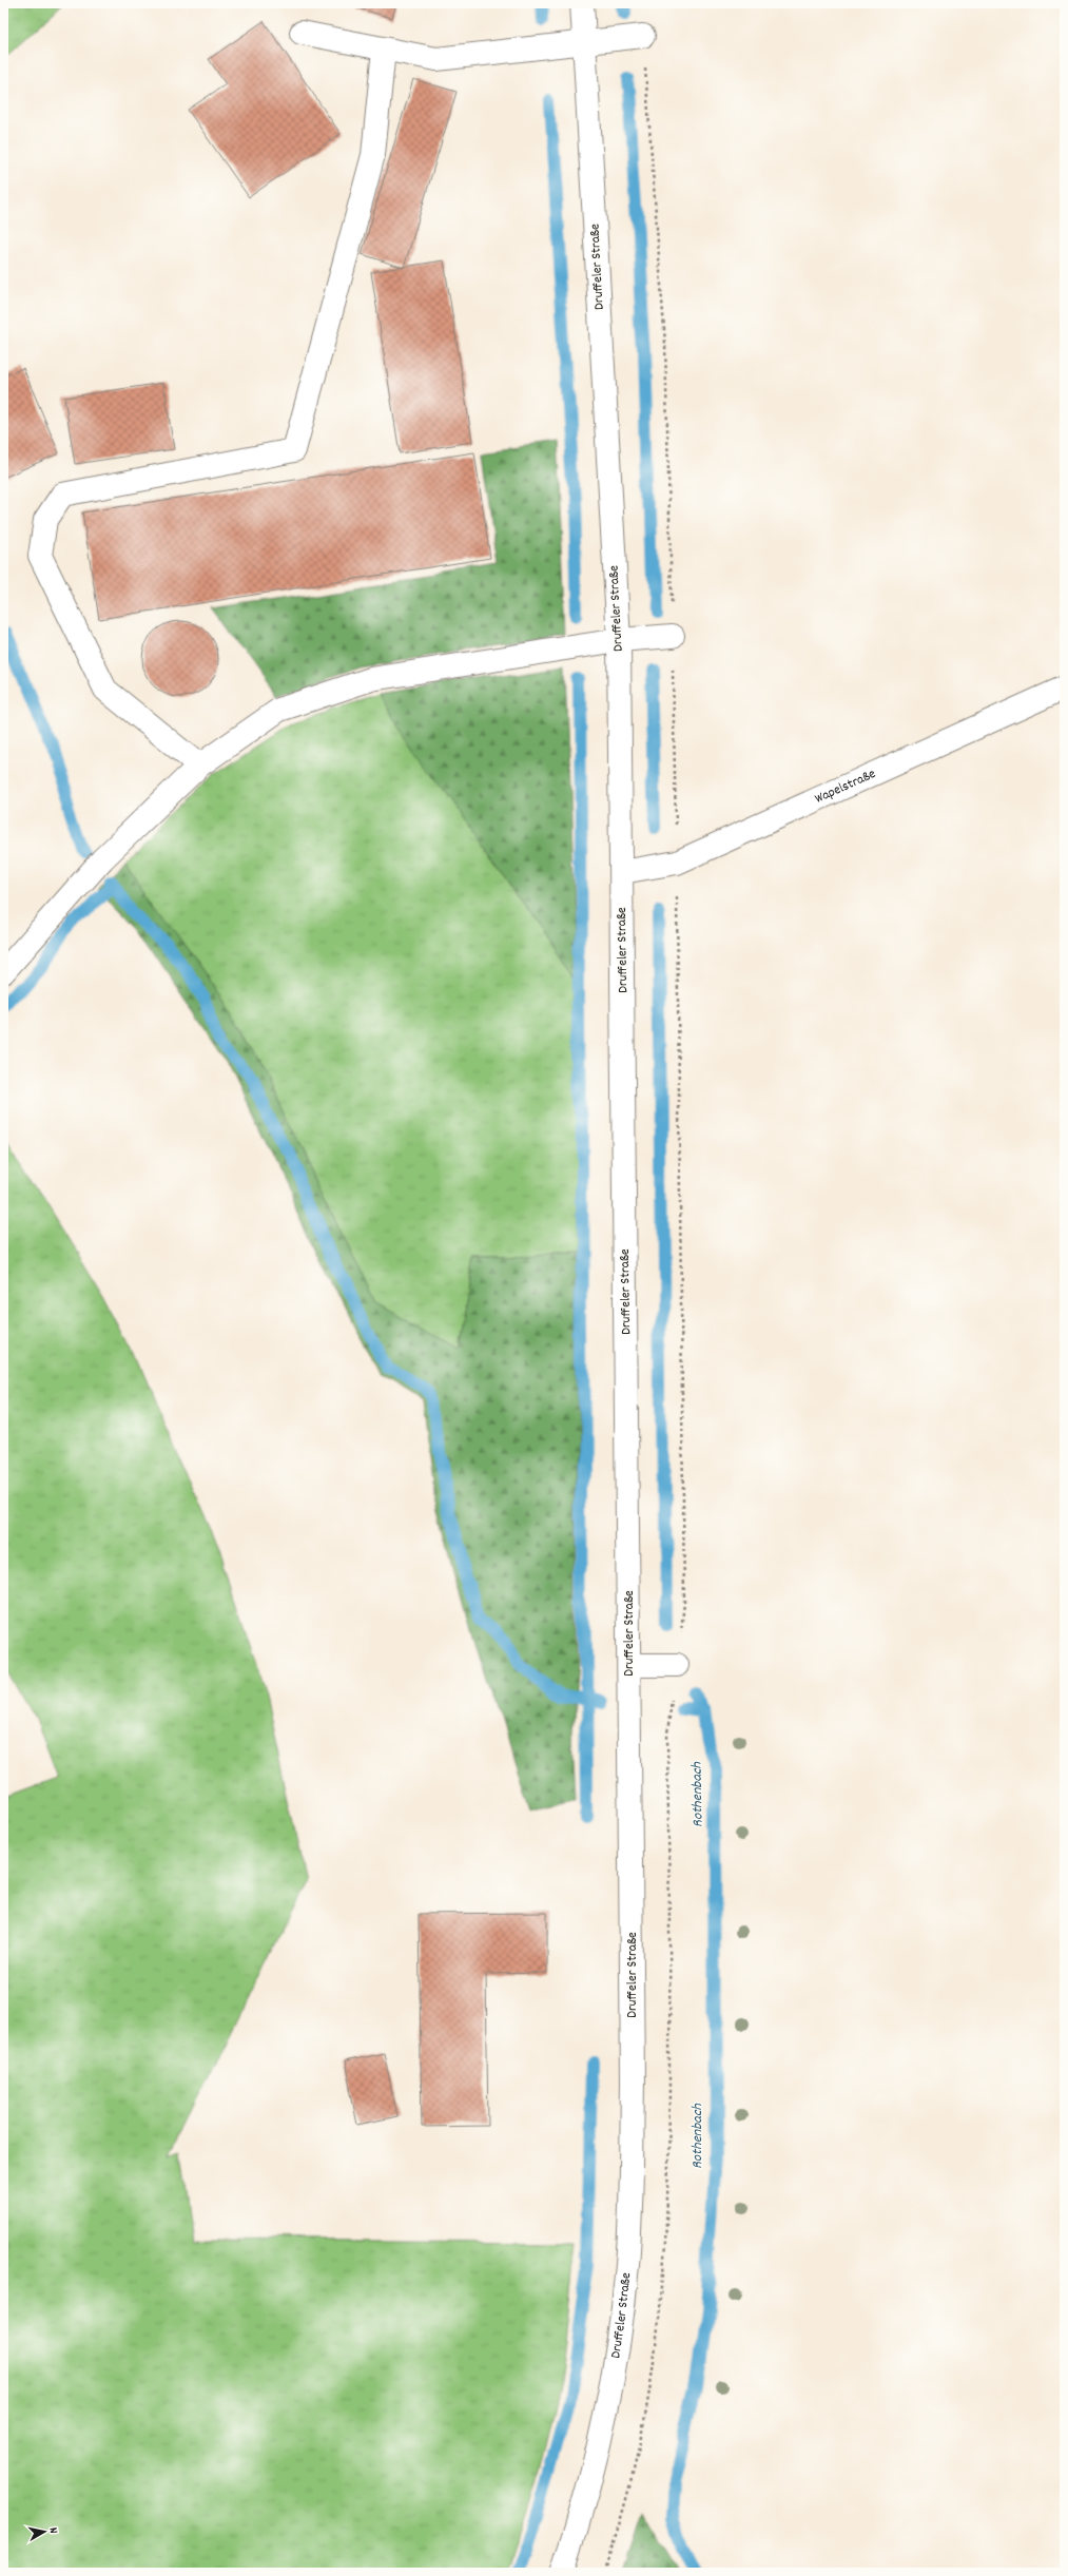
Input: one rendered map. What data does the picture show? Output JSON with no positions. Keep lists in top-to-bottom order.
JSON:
{
  "streets": {
    "street": ["Druffeler Straße", "Wapelstraße"]
  },
  "crossings": [
    ["Druffeler Straße", "Wapelstraße"]
  ],
  "water": ["Rothenbach"],
  "north": "right"
}
